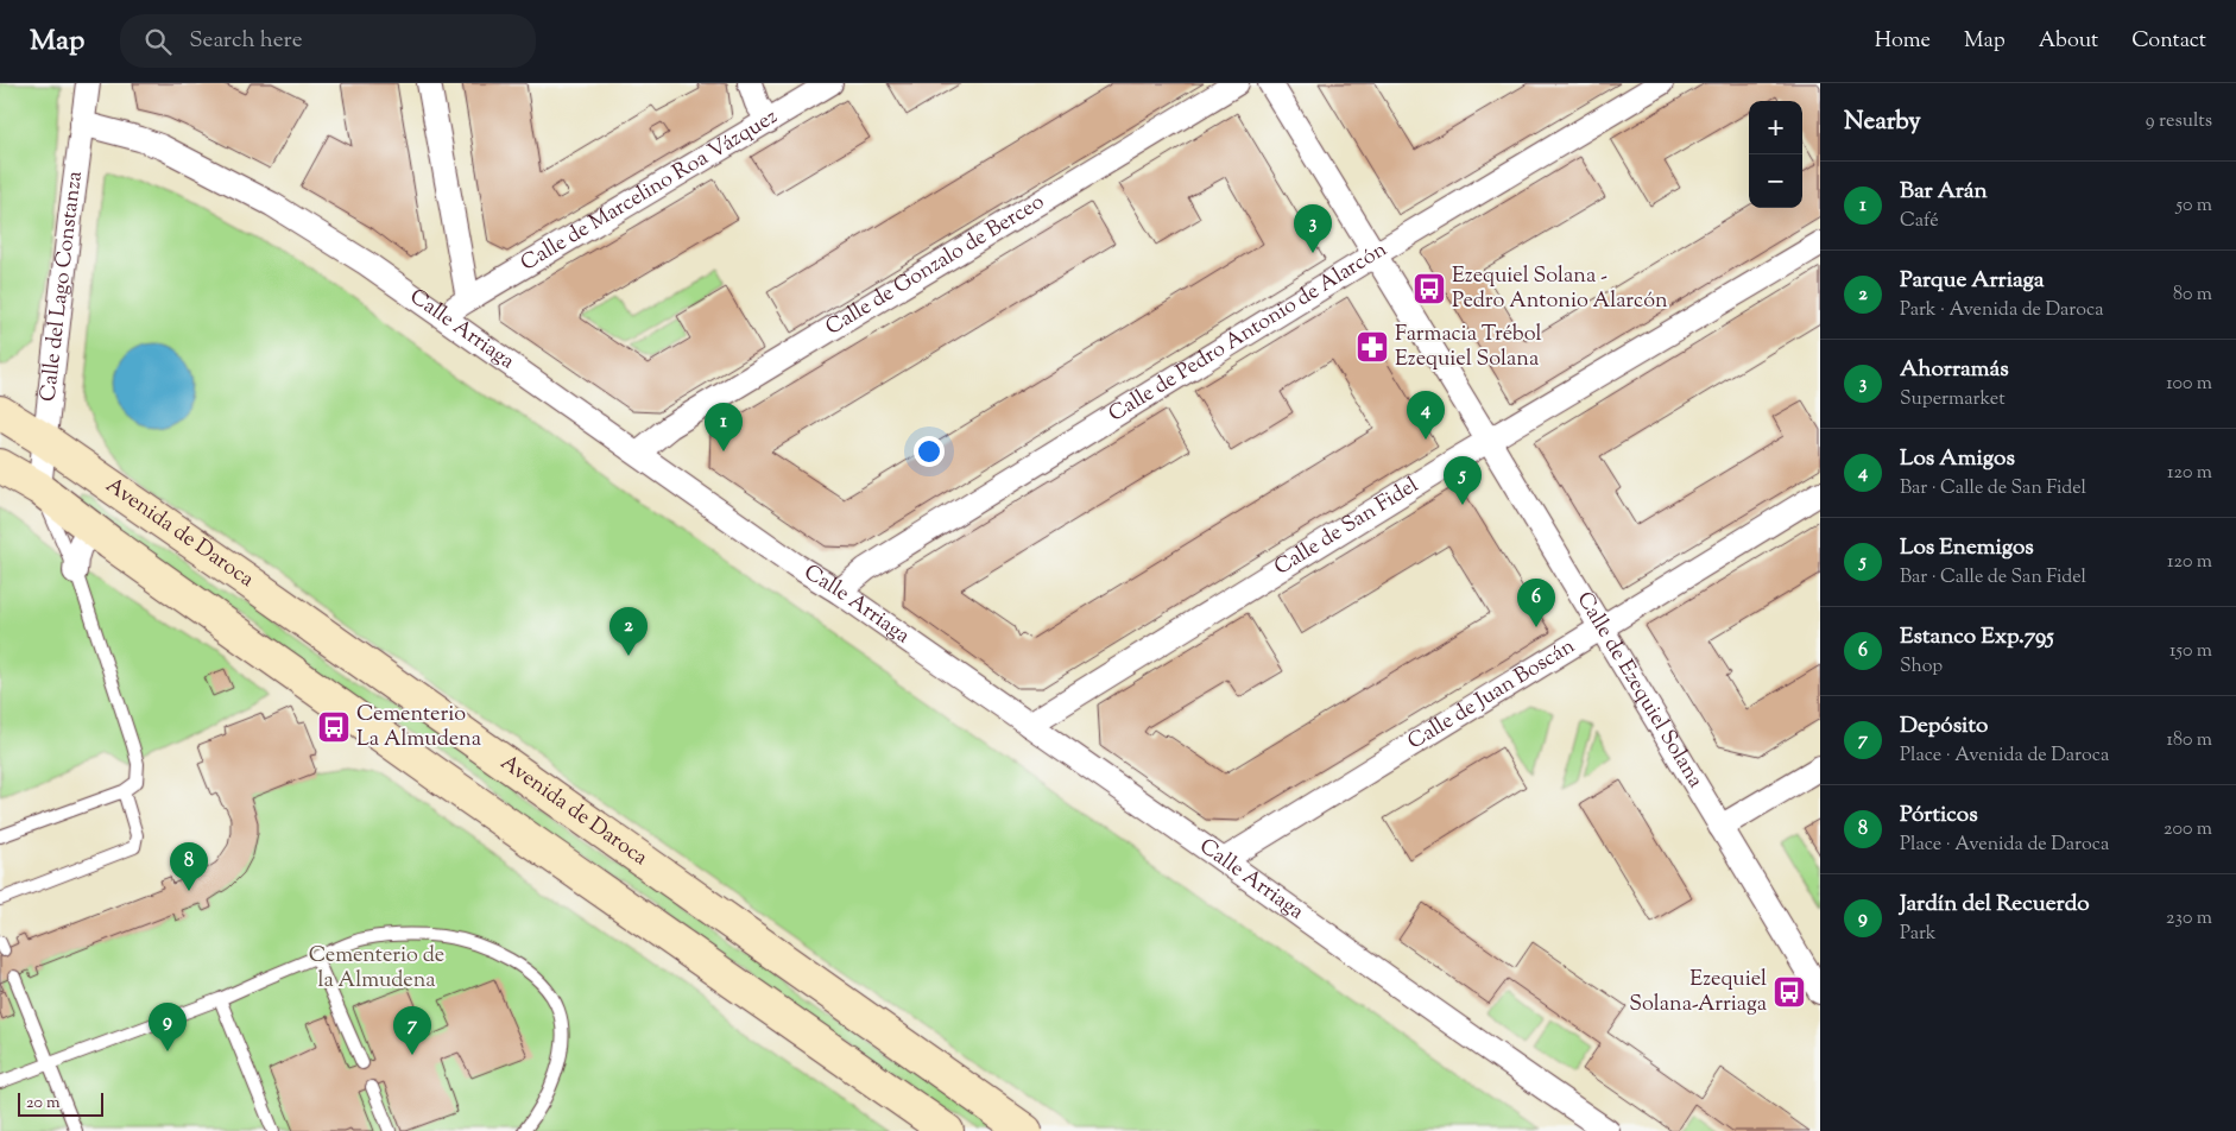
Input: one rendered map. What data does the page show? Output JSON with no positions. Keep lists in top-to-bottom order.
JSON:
{
  "streets": {
    "main road": ["Avenida de Daroca"],
    "street": [
      "Calle de Marcelino Roa Vázquez",
      "Calle de Gonzalo de Berceo",
      "Calle del Lago Constanza",
      "Calle Arriaga",
      "Calle de Pedro Antonio de Alarcón",
      "Calle de San Fidel",
      "Calle de Ezequiel Solana",
      "Calle de Juan Boscán"
    ]
  },
  "crossings": [
    ["Calle de Marcelino Roa Vázquez", "Calle Arriaga"],
    ["Calle de Gonzalo de Berceo", "Calle Arriaga"],
    ["Calle del Lago Constanza", "Calle Arriaga"],
    ["Calle del Lago Constanza", "Avenida de Daroca"],
    ["Calle Arriaga", "Calle de Pedro Antonio de Alarcón"],
    ["Calle Arriaga", "Calle de San Fidel"],
    ["Calle Arriaga", "Calle de Juan Boscán"],
    ["Calle de Pedro Antonio de Alarcón", "Calle de Ezequiel Solana"],
    ["Calle de San Fidel", "Calle de Ezequiel Solana"],
    ["Calle de Ezequiel Solana", "Calle de Juan Boscán"]
  ],
  "parks": ["Cementerio de la Almudena"],
  "places": {
    "bus stop": ["Ezequiel Solana - Pedro Antonio Alarcón", "Cementerio La Almudena", "Ezequiel Solana-Arriaga"],
    "pharmacy": ["Farmacia Trébol Ezequiel Solana"]
  },
  "scale_bar": "20 m",
  "page": {
    "header": "Map",
    "search": "Search here",
    "nav": [
      "Home",
      "Map",
      "About",
      "Contact"
    ],
    "heading": ["Nearby", "9 results"],
    "map_buttons": ["+", "−"],
    "list": [
      {
        "mark": "1",
        "name": "Bar Arán",
        "note": "Café",
        "value": "50 m"
      },
      {
        "mark": "2",
        "name": "Parque Arriaga",
        "note": "Park · Avenida de Daroca",
        "value": "80 m"
      },
      {
        "mark": "3",
        "name": "Ahorramás",
        "note": "Supermarket",
        "value": "100 m"
      },
      {
        "mark": "4",
        "name": "Los Amigos",
        "note": "Bar · Calle de San Fidel",
        "value": "120 m"
      },
      {
        "mark": "5",
        "name": "Los Enemigos",
        "note": "Bar · Calle de San Fidel",
        "value": "120 m"
      },
      {
        "mark": "6",
        "name": "Estanco Exp.795",
        "note": "Shop",
        "value": "150 m"
      },
      {
        "mark": "7",
        "name": "Depósito",
        "note": "Place · Avenida de Daroca",
        "value": "180 m"
      },
      {
        "mark": "8",
        "name": "Pórticos",
        "note": "Place · Avenida de Daroca",
        "value": "200 m"
      },
      {
        "mark": "9",
        "name": "Jardín del Recuerdo",
        "note": "Park",
        "value": "230 m"
      }
    ],
    "pins": [
      "3",
      "4",
      "1",
      "5",
      "6",
      "2",
      "8",
      "9",
      "7"
    ],
    "scale": "20 m"
  }
}
